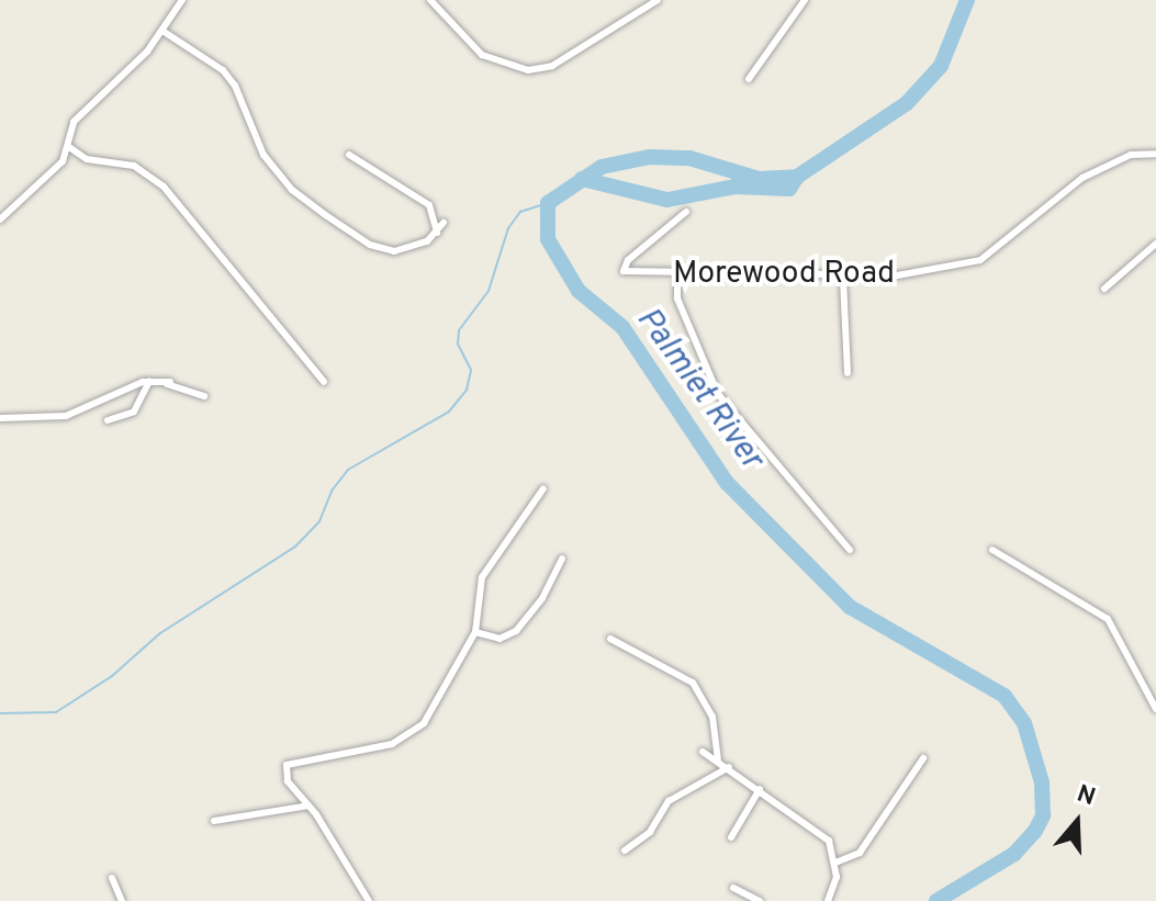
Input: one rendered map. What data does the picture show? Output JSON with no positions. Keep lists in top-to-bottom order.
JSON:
{
  "streets": {
    "street": ["Morewood Road"]
  },
  "water": ["Palmiet River"],
  "north": "top"
}
